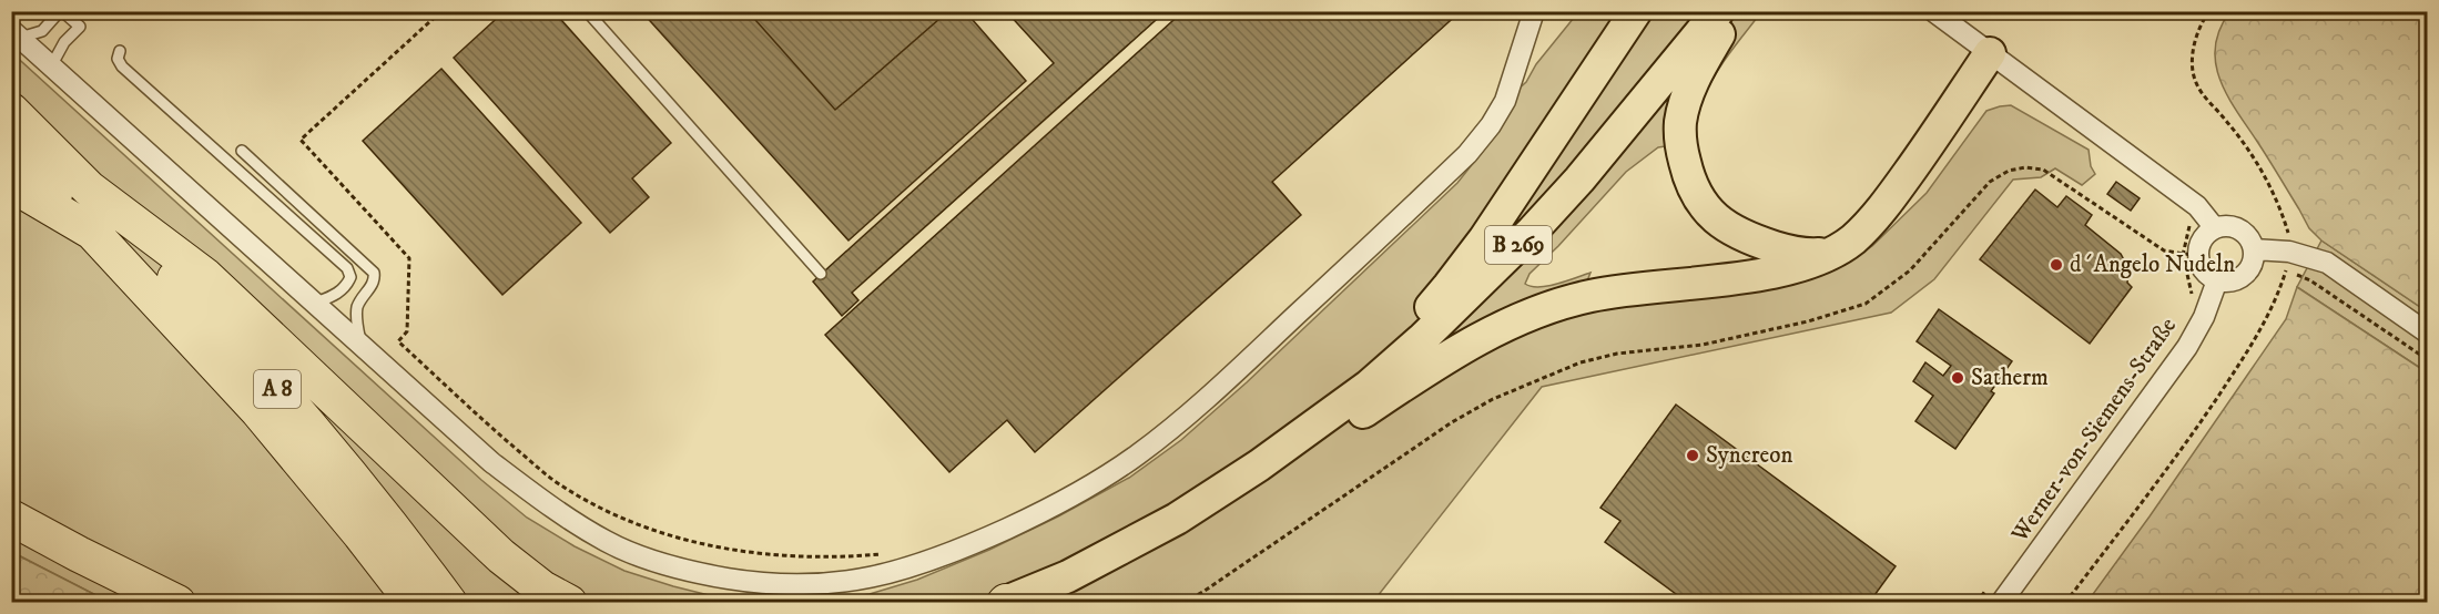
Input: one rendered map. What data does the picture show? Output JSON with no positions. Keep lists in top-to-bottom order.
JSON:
{
  "streets": {
    "highway": ["A 8"],
    "main road": ["B 269"],
    "street": ["Werner-von-Siemens-Straße"]
  },
  "places": ["d´Angelo Nudeln", "Satherm", "Syncreon"]
}
